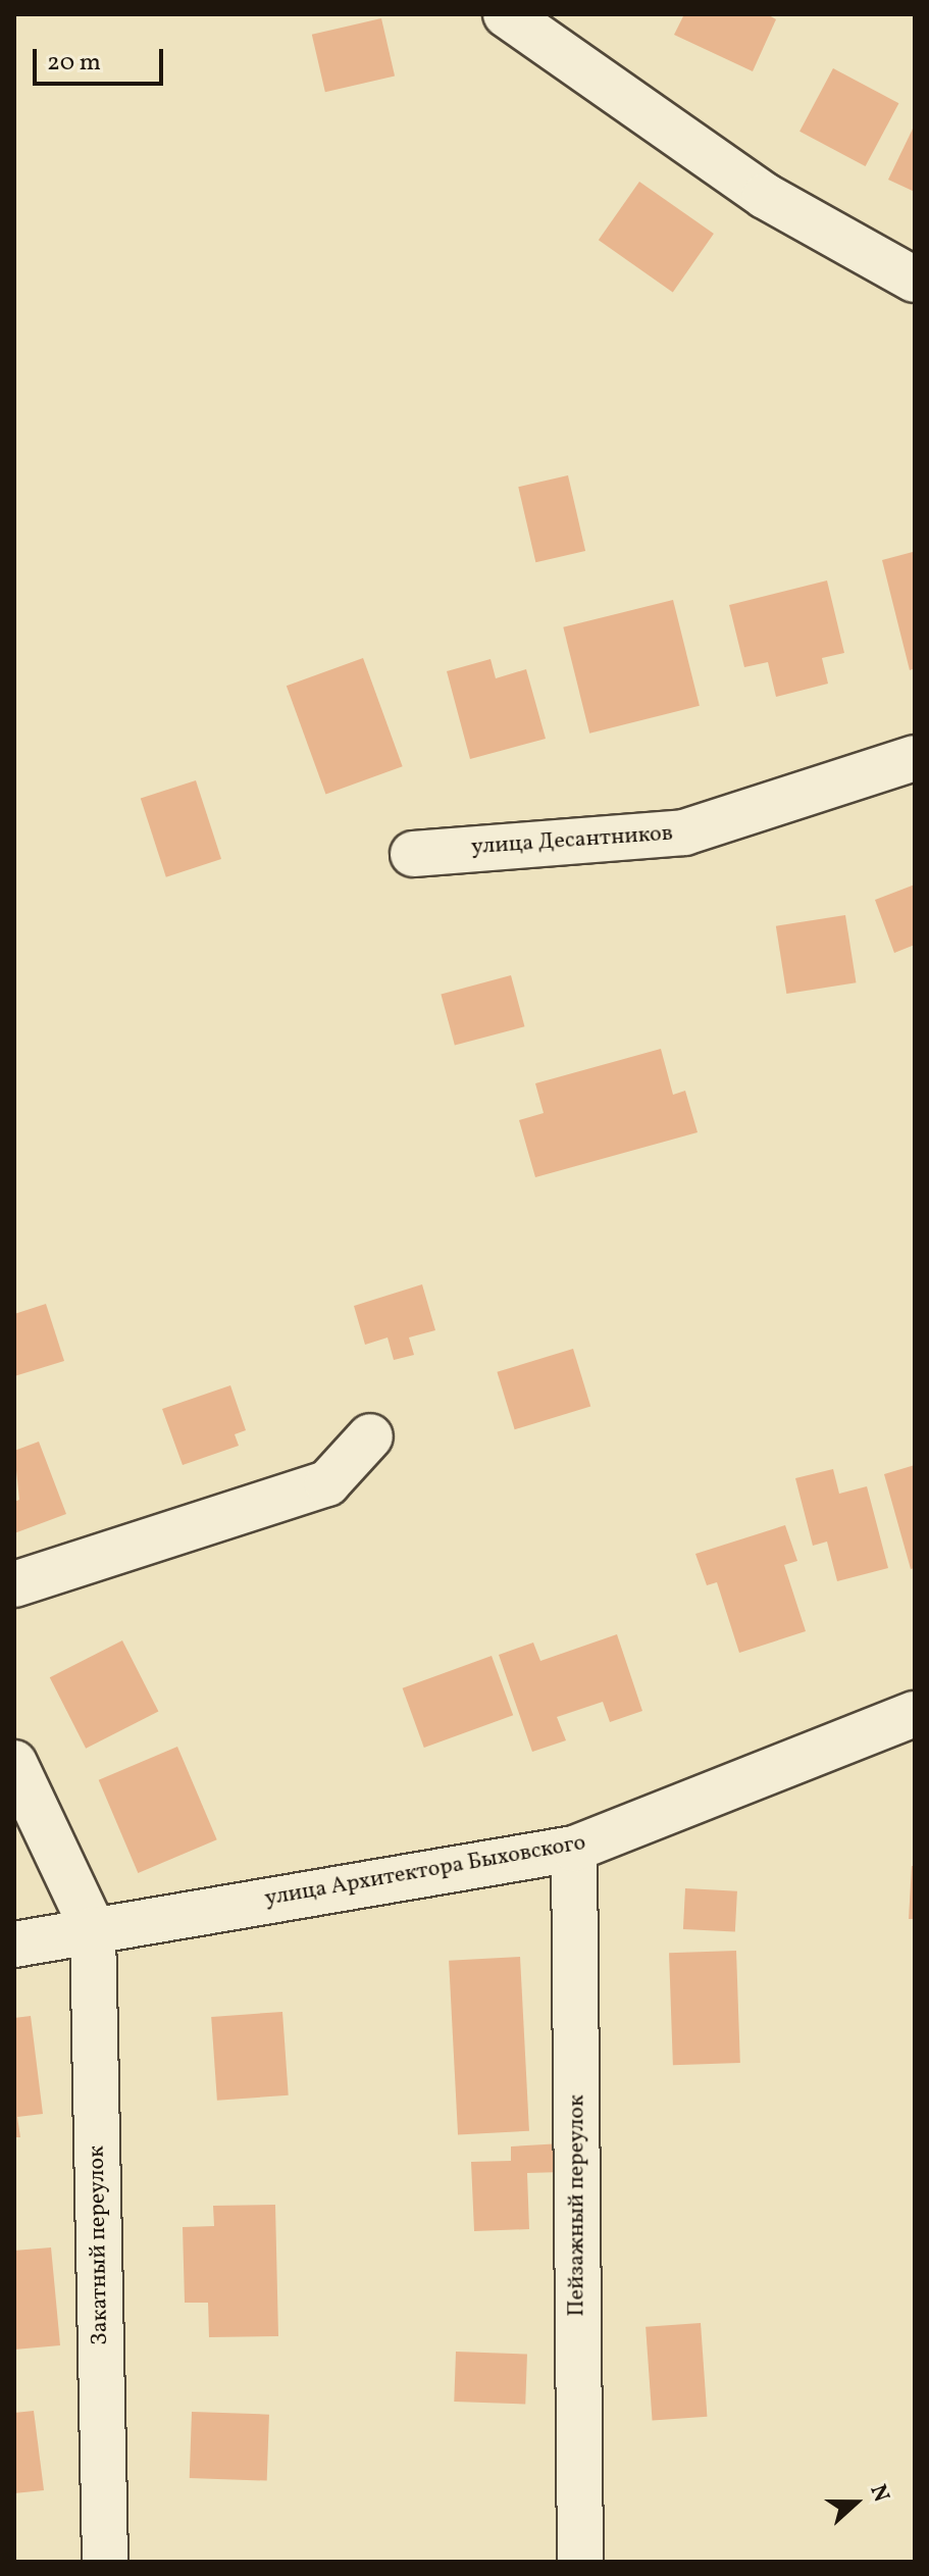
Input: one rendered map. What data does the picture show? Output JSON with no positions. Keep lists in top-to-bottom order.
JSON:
{
  "streets": {
    "street": [
      "улица Десантников",
      "улица Архитектора Быховского",
      "Пейзажный переулок",
      "Закатный переулок"
    ]
  },
  "crossings": [
    ["улица Архитектора Быховского", "Пейзажный переулок"],
    ["улица Архитектора Быховского", "Закатный переулок"]
  ],
  "scale_bar": "20 m",
  "north": "right"
}
